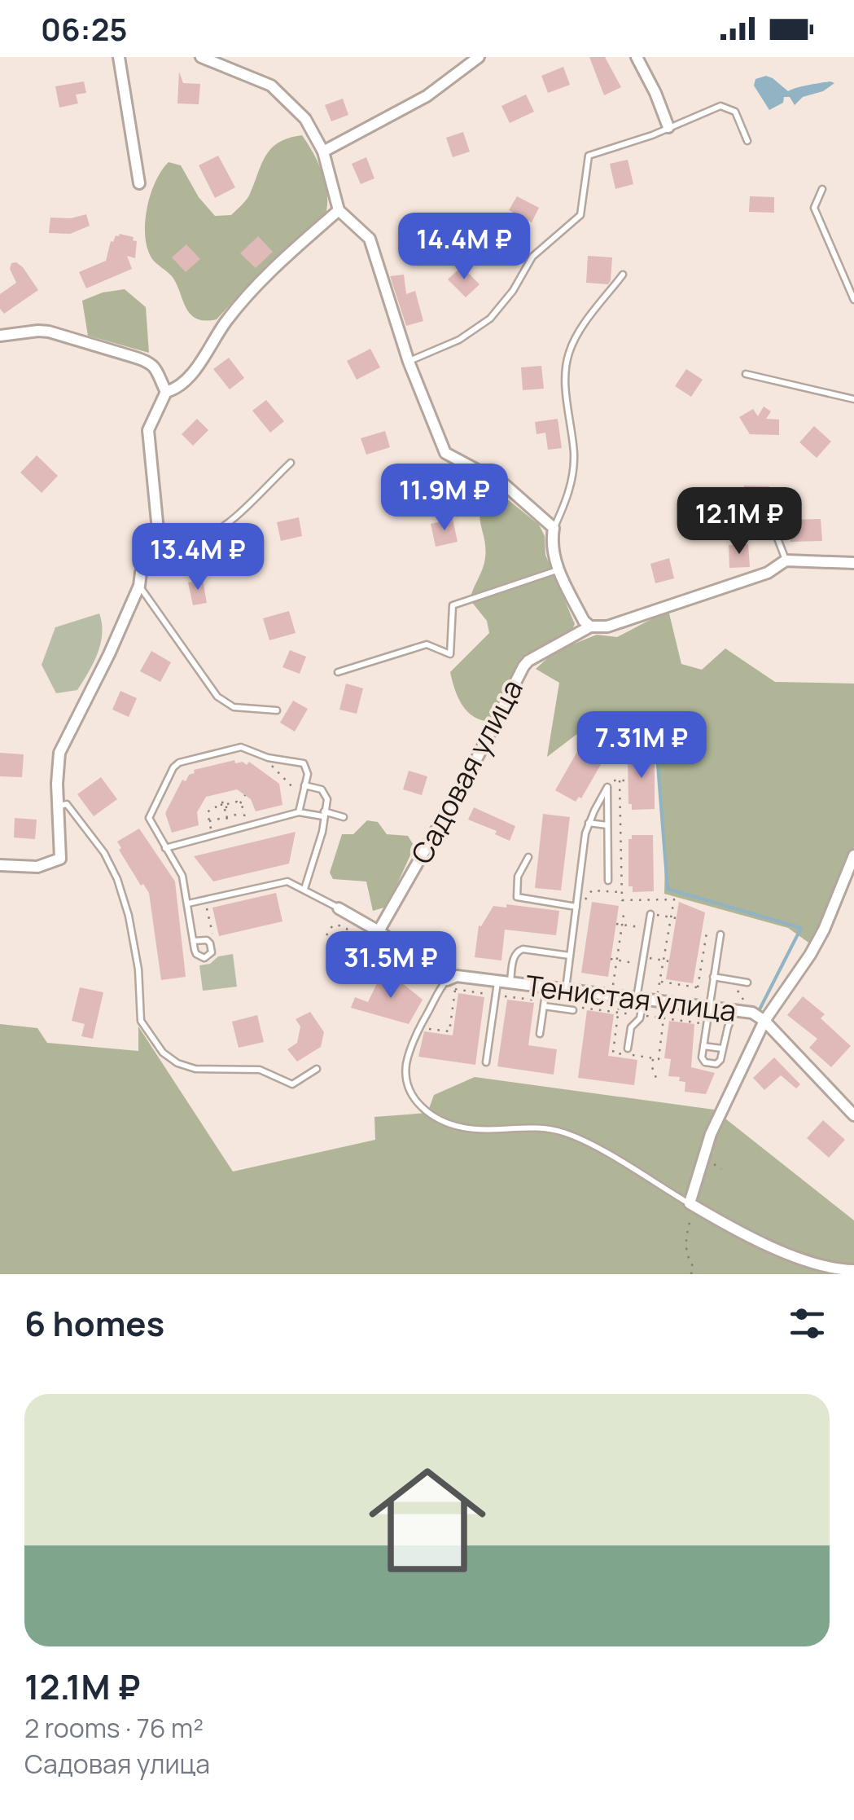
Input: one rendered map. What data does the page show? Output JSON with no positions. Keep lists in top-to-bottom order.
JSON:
{
  "streets": {
    "street": ["Садовая улица", "Тенистая улица"]
  },
  "page": {
    "status": "06:25",
    "price": [
      "14.4M ₽",
      "11.9M ₽",
      "12.1M ₽",
      "13.4M ₽",
      "7.31M ₽",
      "31.5M ₽"
    ],
    "heading": "6 homes",
    "list": [
      {
        "name": "12.1M ₽",
        "note": "2 rooms · 76 m² · Садовая улица"
      }
    ]
  }
}
